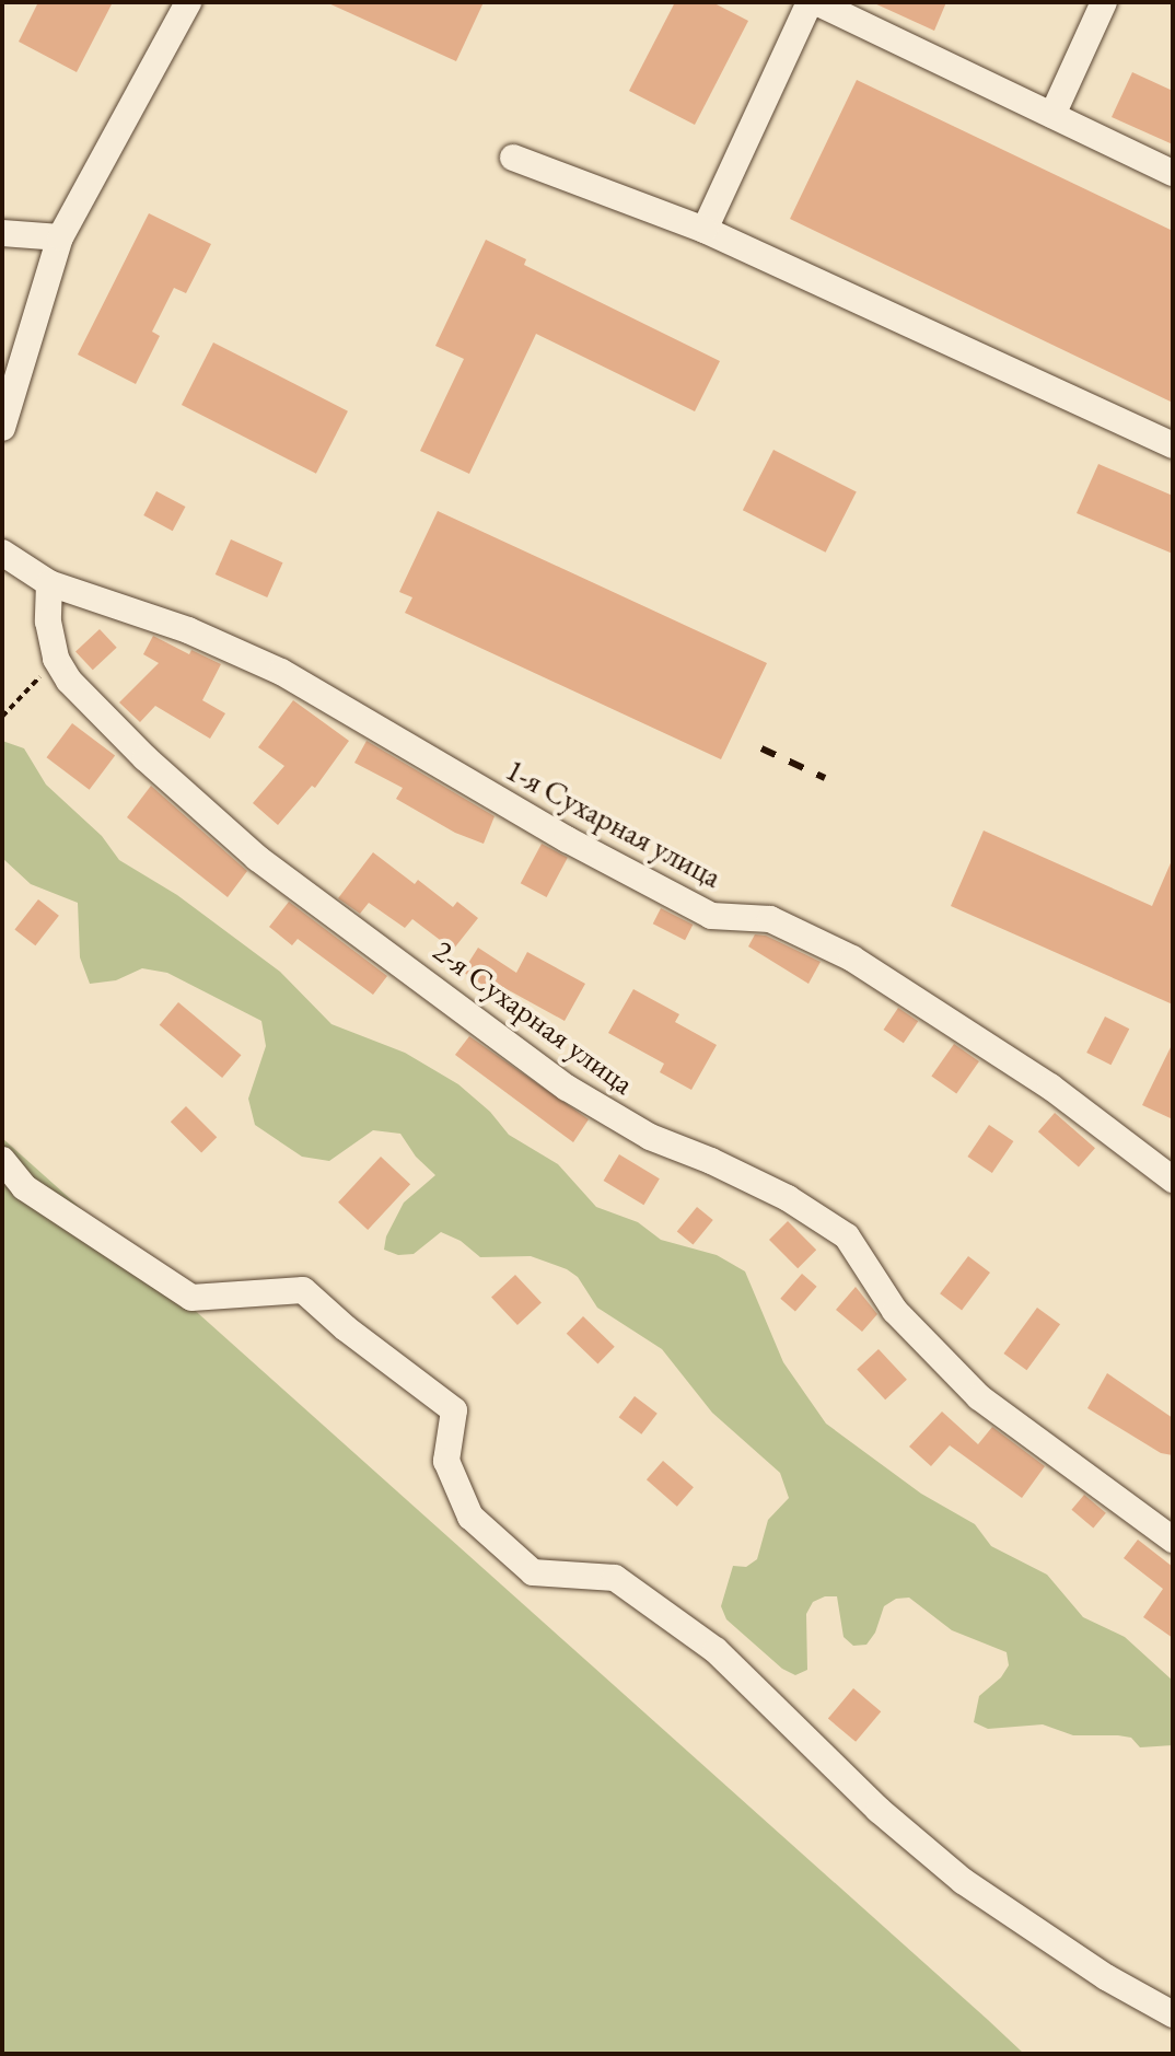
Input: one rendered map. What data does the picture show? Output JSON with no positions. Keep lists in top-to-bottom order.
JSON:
{
  "streets": {
    "street": ["1-я Сухарная улица", "2-я Сухарная улица"]
  },
  "crossings": [
    ["1-я Сухарная улица", "2-я Сухарная улица"]
  ]
}
